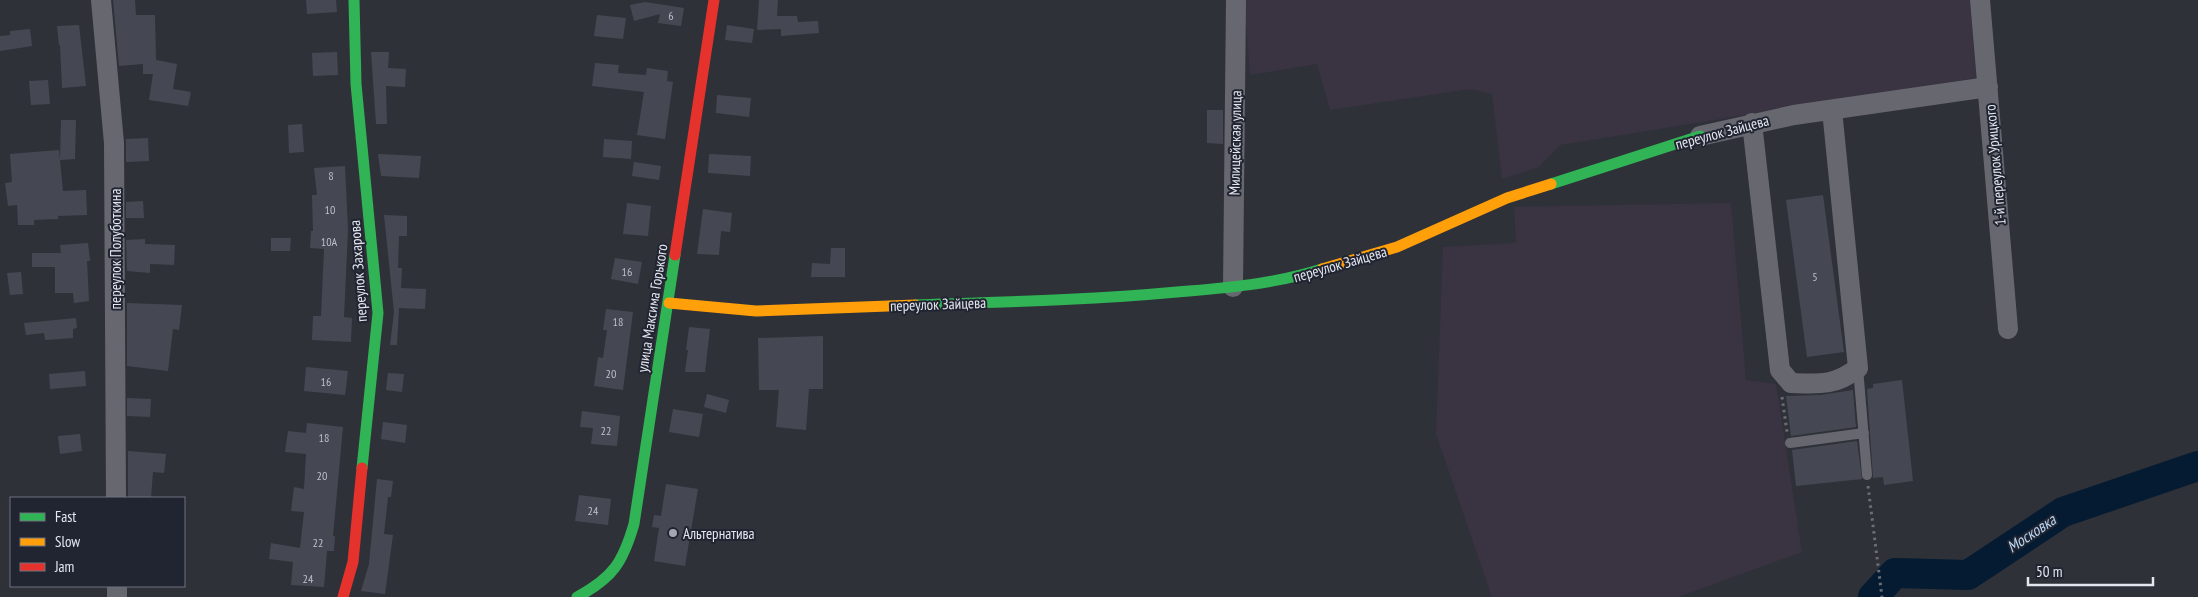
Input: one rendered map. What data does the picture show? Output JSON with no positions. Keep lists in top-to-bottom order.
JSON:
{
  "streets": {
    "street": [
      "переулок Зайцева",
      "Милицейская улица",
      "1-й переулок Урицкого",
      "переулок Полуботкина",
      "переулок Захарова",
      "улица Максима Горького"
    ]
  },
  "crossings": [
    ["переулок Зайцева", "Милицейская улица"],
    ["переулок Зайцева", "1-й переулок Урицкого"],
    ["переулок Зайцева", "улица Максима Горького"]
  ],
  "water": ["Московка"],
  "places": ["Альтернатива"],
  "house_numbers": [
    "6",
    "8",
    "10",
    "10А",
    "16",
    "5",
    "18",
    "20",
    "16",
    "22",
    "18",
    "20",
    "24",
    "22",
    "24"
  ],
  "legend": ["Fast", "Slow", "Jam"],
  "scale_bar": "50 m"
}
